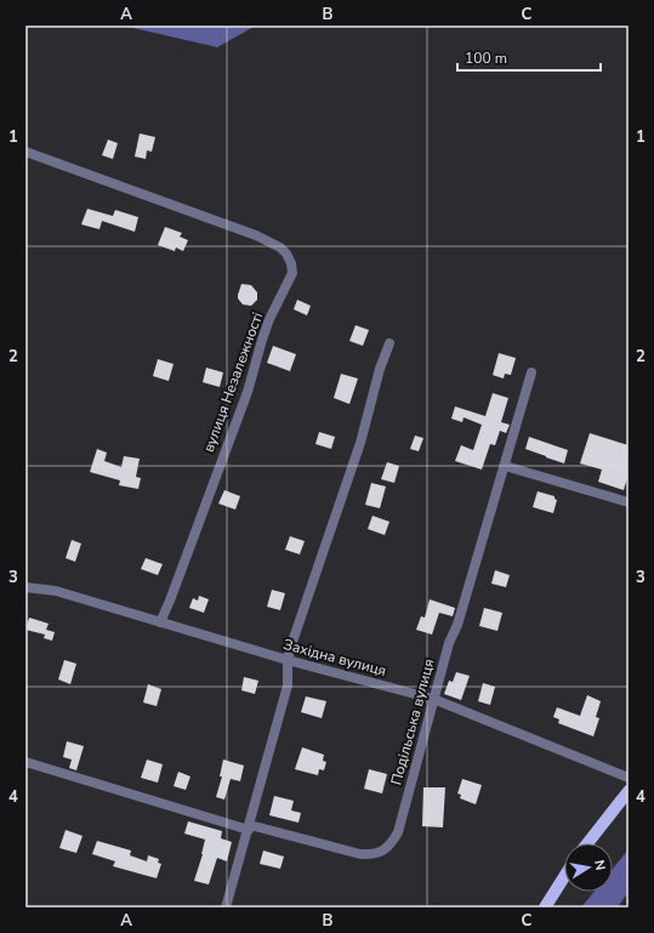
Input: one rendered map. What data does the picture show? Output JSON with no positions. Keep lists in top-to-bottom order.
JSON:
{
  "streets": {
    "street": ["вулиця Незалежності", "Західна вулиця", "Подільська вулиця"]
  },
  "crossings": [
    ["вулиця Незалежності", "Західна вулиця"],
    ["Західна вулиця", "Подільська вулиця"]
  ],
  "scale_bar": "100 m",
  "north": "right",
  "grid": {
    "columns": ["A", "B", "C"],
    "rows": [
      "1",
      "2",
      "3",
      "4"
    ]
  }
}
